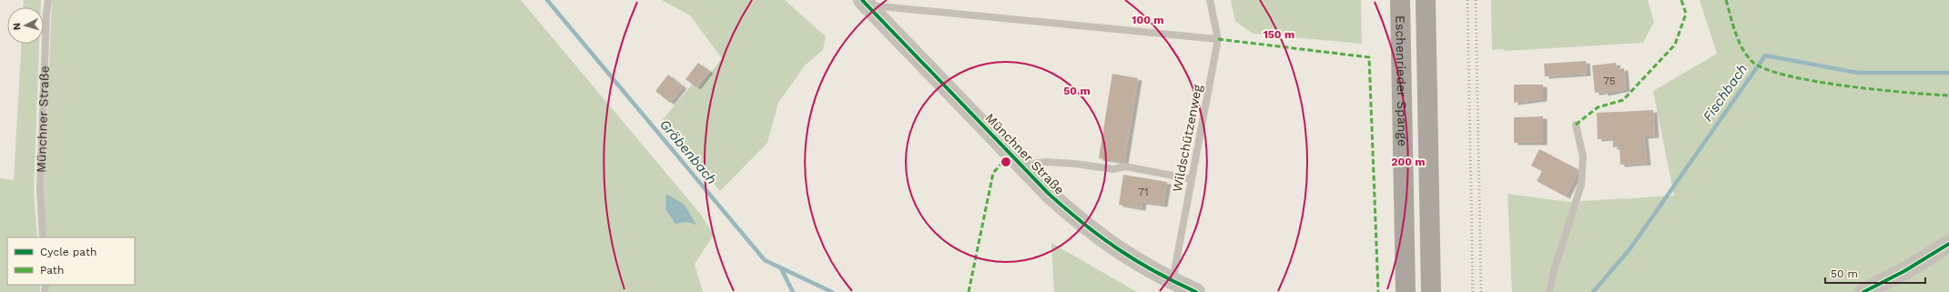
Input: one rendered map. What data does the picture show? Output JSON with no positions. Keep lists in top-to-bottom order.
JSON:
{
  "streets": {
    "highway": ["Eschenrieder Spange"],
    "street": ["Münchner Straße"],
    "lane": ["Wildschützenweg"]
  },
  "crossings": [
    ["Münchner Straße", "Wildschützenweg"]
  ],
  "water": ["Fischbach", "Gröbenbach"],
  "house_numbers": ["75", "71"],
  "legend": ["Cycle path", "Path"],
  "scale_bar": "50 m",
  "north": "left",
  "rings": [
    "100 m",
    "150 m",
    "50 m",
    "200 m"
  ]
}
